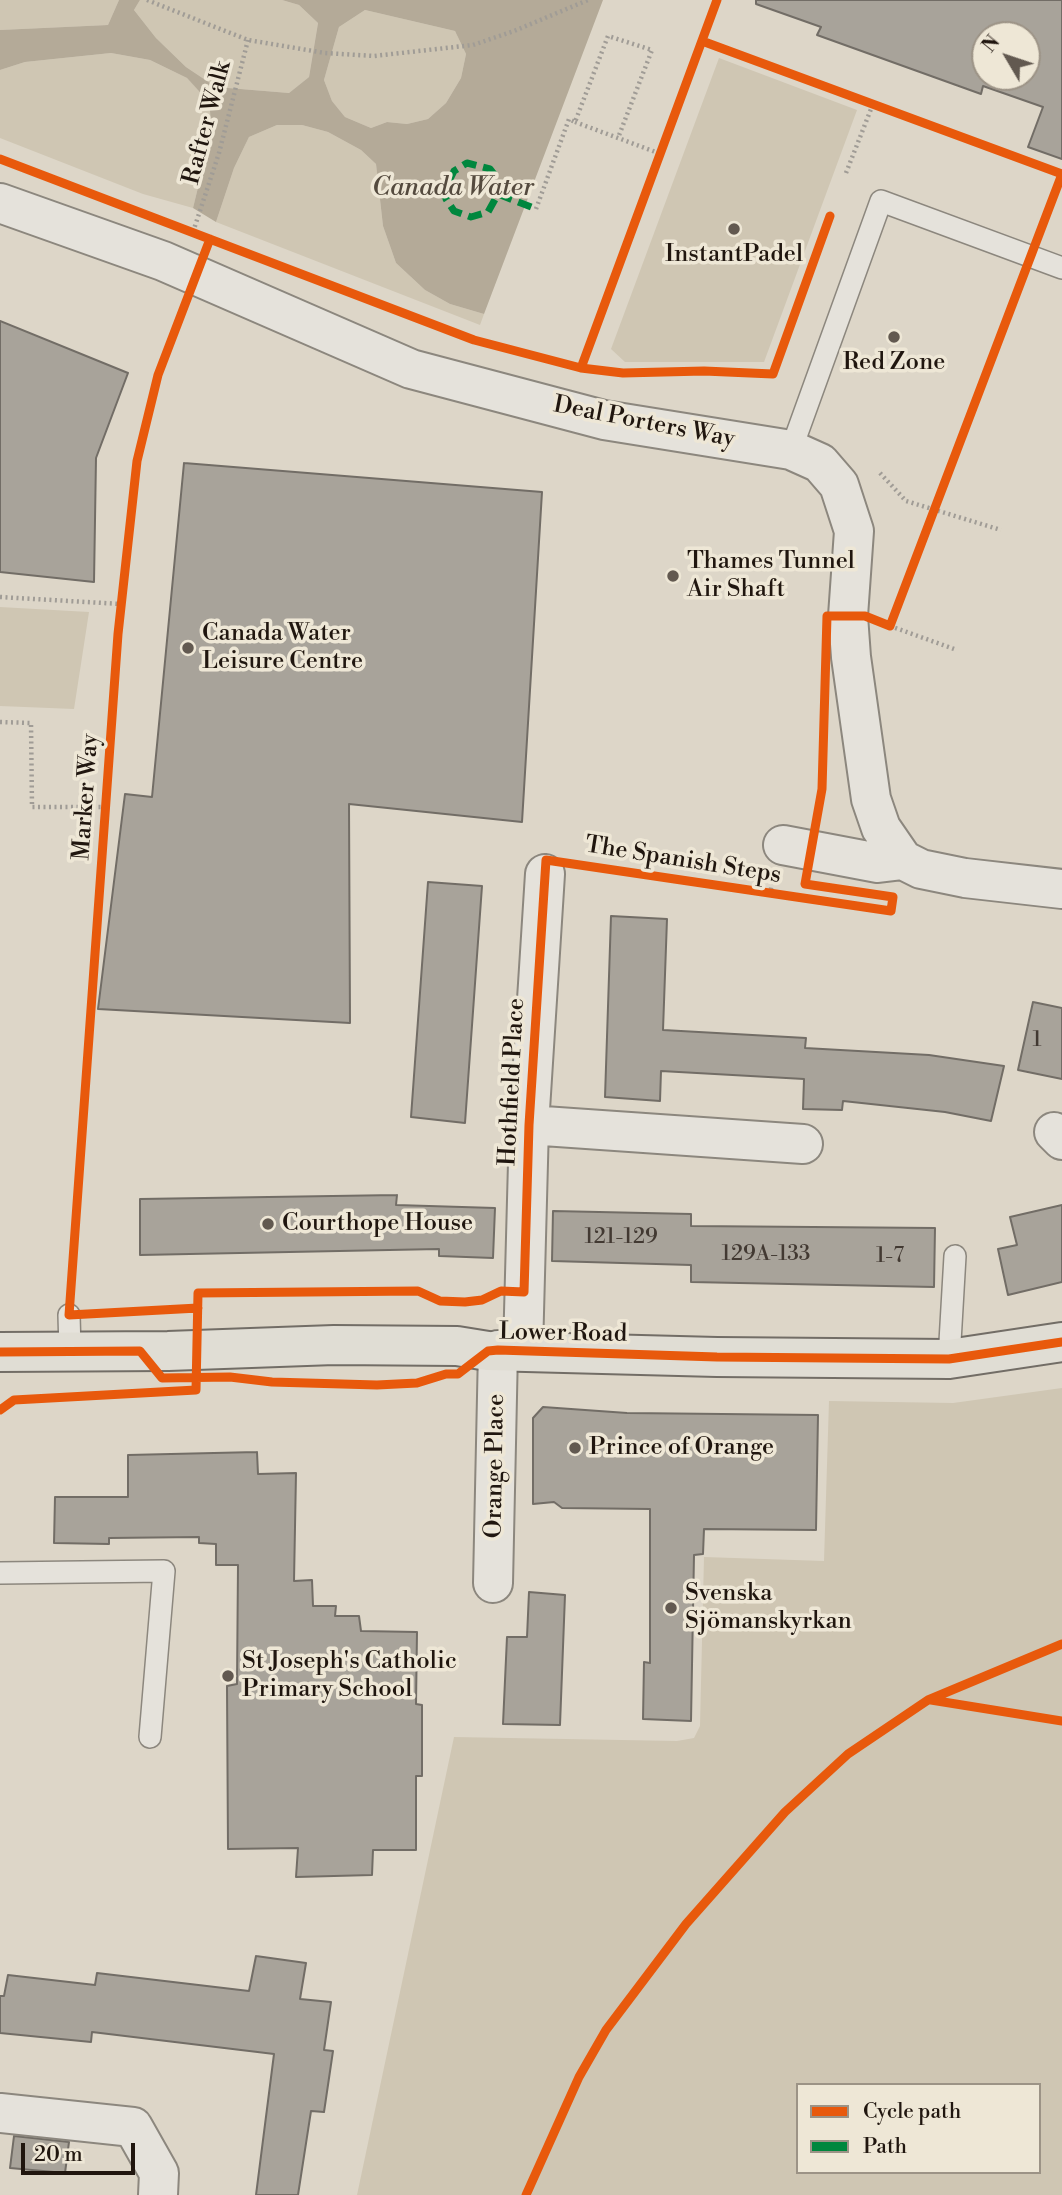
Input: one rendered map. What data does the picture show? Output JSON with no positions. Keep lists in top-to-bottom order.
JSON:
{
  "streets": {
    "main road": ["Lower Road"],
    "street": ["Deal Porters Way", "Hothfield Place", "Orange Place"],
    "path": ["Rafter Walk"],
    "cycle path": ["Marker Way", "The Spanish Steps"]
  },
  "crossings": [
    ["Hothfield Place", "Lower Road"],
    ["Hothfield Place", "Orange Place"],
    ["Lower Road", "Orange Place"]
  ],
  "water": ["Canada Water"],
  "places": [
    "InstantPadel",
    "Red Zone",
    "Thames Tunnel Air Shaft",
    "Canada Water Leisure Centre",
    "Courthope House",
    "Prince of Orange",
    "Svenska Sjömanskyrkan",
    "St Joseph's Catholic Primary School"
  ],
  "house_numbers": [
    "1",
    "121-129",
    "129A-133",
    "1-7"
  ],
  "legend": ["Cycle path", "Path"],
  "scale_bar": "20 m",
  "north": "top left"
}
